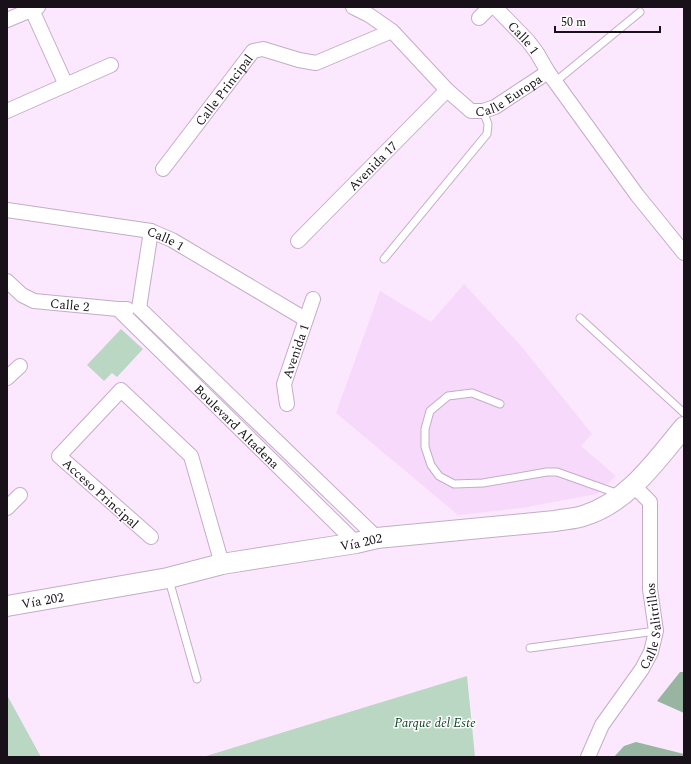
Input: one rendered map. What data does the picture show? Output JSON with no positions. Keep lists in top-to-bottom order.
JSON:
{
  "streets": {
    "main road": ["Vía 202"],
    "street": [
      "Calle 1",
      "Calle Principal",
      "Calle Europa",
      "Avenida 17",
      "Calle 2",
      "Avenida 1",
      "Boulevard Altadena",
      "Acceso Principal",
      "Calle Salitrillos"
    ]
  },
  "crossings": [
    ["Calle 1", "Calle Europa"],
    ["Calle 1", "Avenida 1"],
    ["Calle Principal", "Calle Europa"],
    ["Calle Europa", "Avenida 17"],
    ["Calle 2", "Boulevard Altadena"],
    ["Boulevard Altadena", "Vía 202"],
    ["Acceso Principal", "Vía 202"],
    ["Vía 202", "Calle Salitrillos"]
  ],
  "parks": ["Parque del Este"],
  "scale_bar": "50 m"
}
